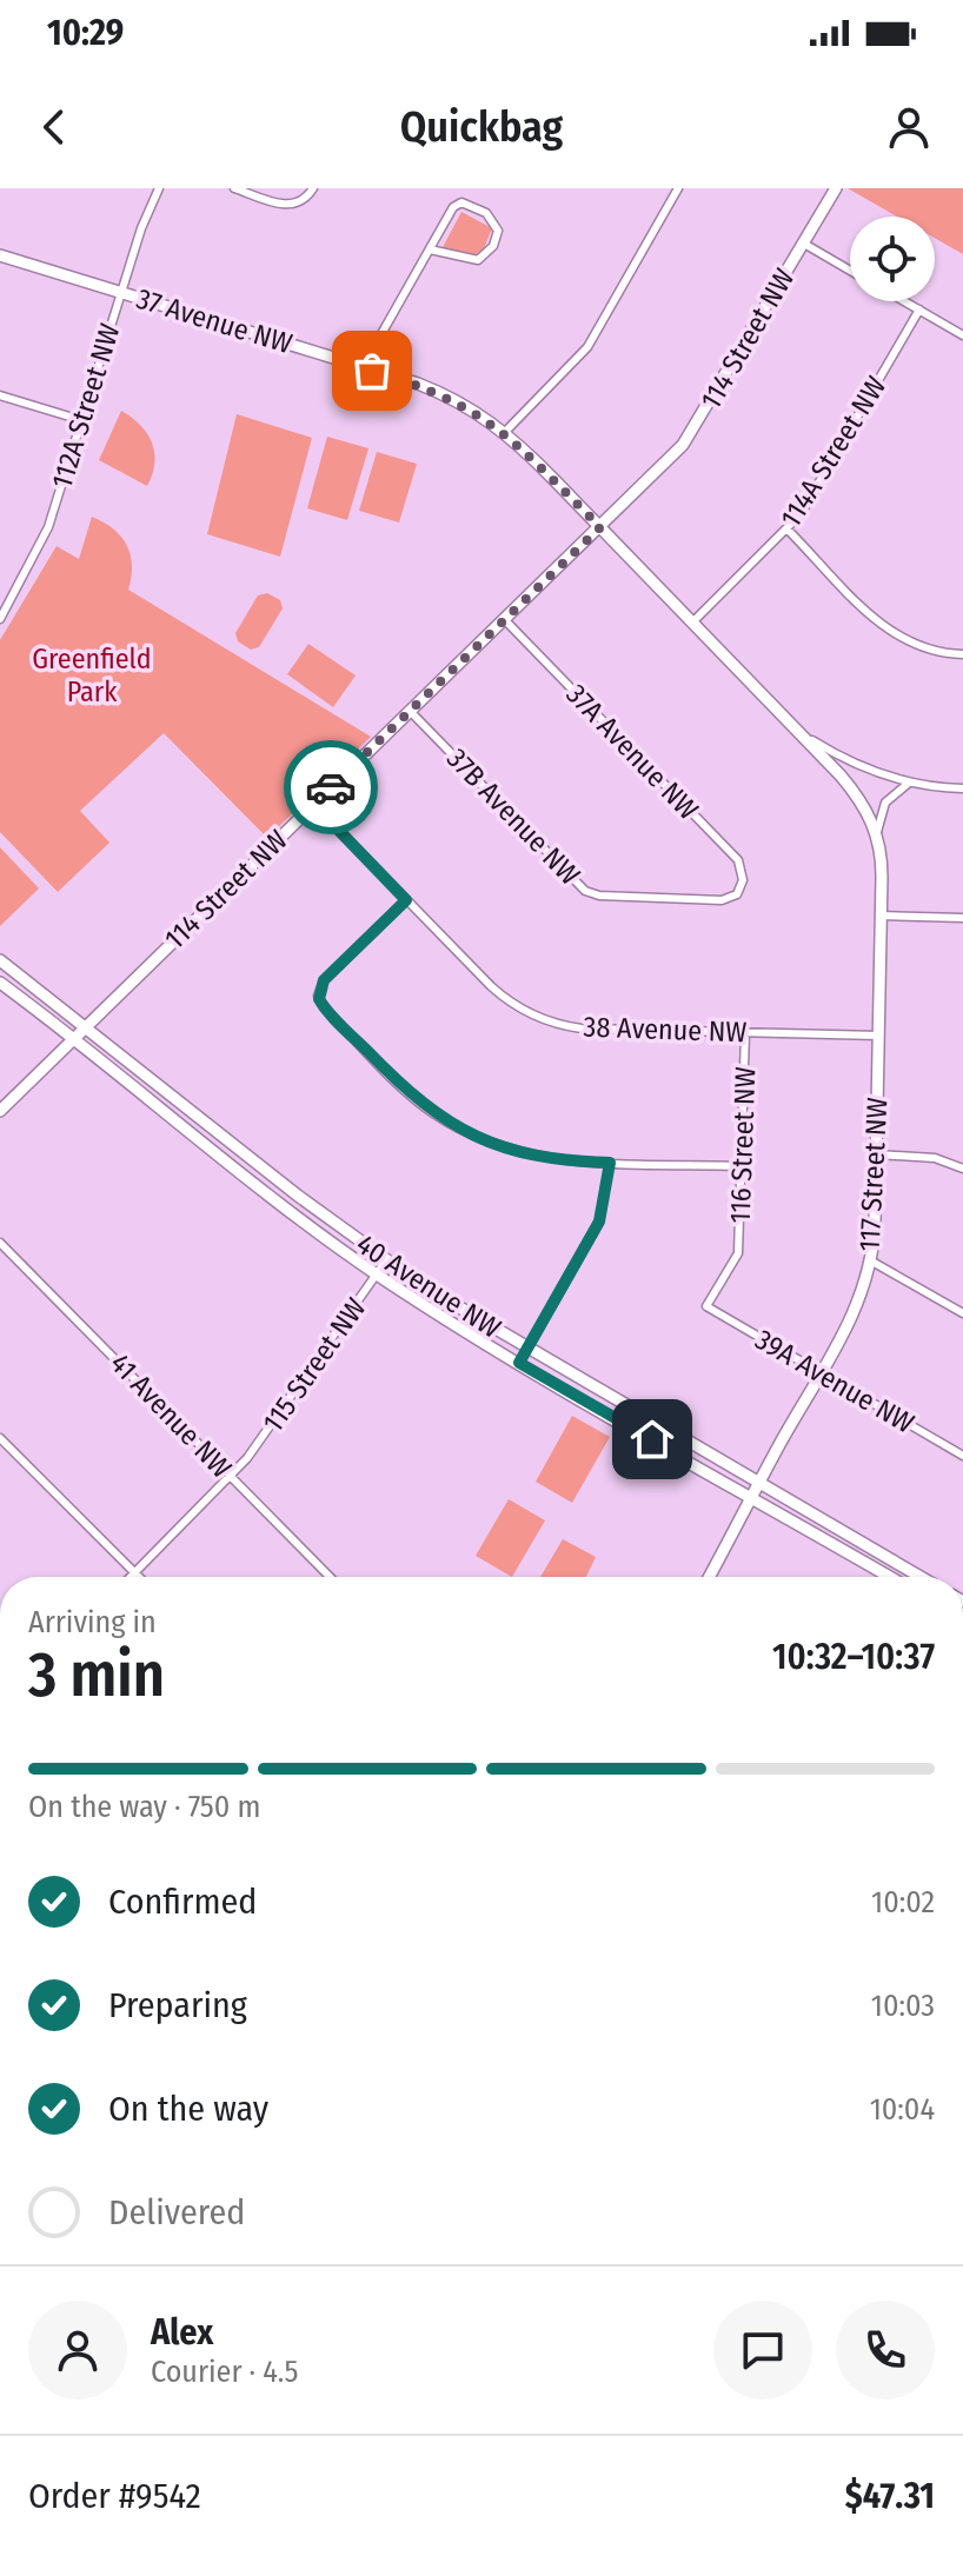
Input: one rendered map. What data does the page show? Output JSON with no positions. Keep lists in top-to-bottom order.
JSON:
{
  "streets": {
    "street": [
      "37 Avenue NW",
      "114 Street NW",
      "112A Street NW",
      "114A Street NW",
      "37A Avenue NW",
      "37B Avenue NW",
      "38 Avenue NW",
      "116 Street NW",
      "117 Street NW",
      "40 Avenue NW",
      "115 Street NW",
      "39A Avenue NW",
      "41 Avenue NW"
    ]
  },
  "crossings": [
    ["37 Avenue NW", "114 Street NW"],
    ["37 Avenue NW", "112A Street NW"],
    ["37 Avenue NW", "114A Street NW"],
    ["37 Avenue NW", "117 Street NW"],
    ["114 Street NW", "37A Avenue NW"],
    ["114 Street NW", "37B Avenue NW"],
    ["114 Street NW", "38 Avenue NW"],
    ["114 Street NW", "40 Avenue NW"],
    ["37A Avenue NW", "37B Avenue NW"],
    ["38 Avenue NW", "116 Street NW"],
    ["38 Avenue NW", "117 Street NW"],
    ["116 Street NW", "39A Avenue NW"],
    ["117 Street NW", "40 Avenue NW"],
    ["117 Street NW", "39A Avenue NW"],
    ["40 Avenue NW", "115 Street NW"],
    ["115 Street NW", "41 Avenue NW"]
  ],
  "parks": ["Greenfield Park"],
  "page": {
    "status": "10:29",
    "header": "Quickbag",
    "heading": ["3 min", "Arriving in", "10:32–10:37"],
    "panel": [
      "Alex",
      "Courier · 4.5",
      "Order #9542",
      "$47.31"
    ],
    "bar": "On the way · 750 m",
    "list": [
      ["Confirmed", "10:02"],
      ["Preparing", "10:03"],
      ["On the way", "10:04"],
      "Delivered"
    ]
  }
}
